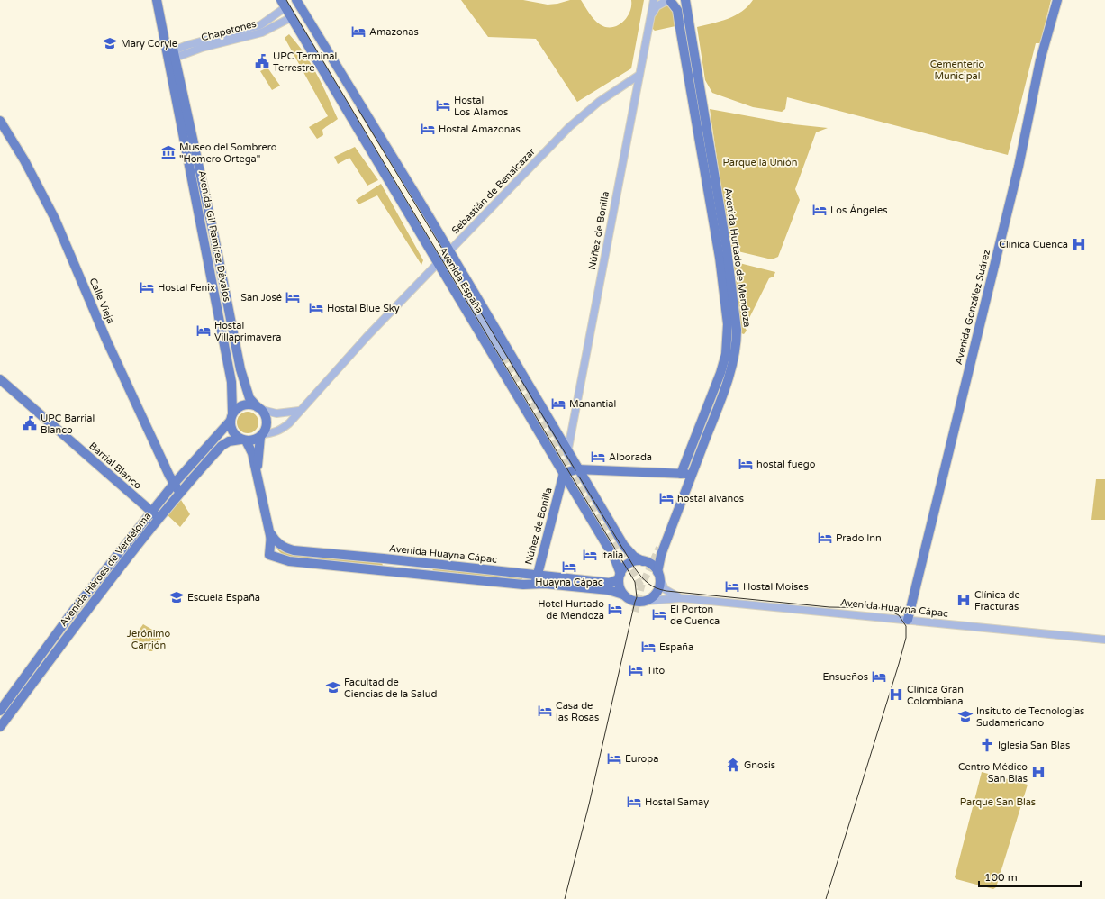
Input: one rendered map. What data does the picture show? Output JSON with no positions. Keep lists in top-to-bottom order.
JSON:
{
  "streets": {
    "main road": [
      "Núñez de Bonilla",
      "Avenida Gil Ramírez Dávalos",
      "Avenida Hurtado de Mendoza",
      "Avenida España",
      "Calle Vieja",
      "Avenida González Suárez",
      "Barrial Blanco",
      "Avenida Huayna Cápac",
      "Avenida Héroes de Verdeloma"
    ],
    "street": ["Chapetones", "Sebastián de Benalcazar"]
  },
  "crossings": [
    ["Chapetones", "Avenida Gil Ramírez Dávalos"],
    ["Chapetones", "Avenida España"],
    ["Sebastián de Benalcazar", "Núñez de Bonilla"],
    ["Sebastián de Benalcazar", "Avenida Gil Ramírez Dávalos"],
    ["Sebastián de Benalcazar", "Avenida España"],
    ["Sebastián de Benalcazar", "Avenida Héroes de Verdeloma"],
    ["Núñez de Bonilla", "Avenida España"],
    ["Núñez de Bonilla", "Avenida Huayna Cápac"],
    ["Avenida Gil Ramírez Dávalos", "Avenida Huayna Cápac"],
    ["Avenida Gil Ramírez Dávalos", "Avenida Héroes de Verdeloma"],
    ["Avenida Hurtado de Mendoza", "Avenida España"],
    ["Avenida Hurtado de Mendoza", "Avenida Huayna Cápac"],
    ["Avenida España", "Avenida Huayna Cápac"],
    ["Calle Vieja", "Avenida Héroes de Verdeloma"],
    ["Avenida González Suárez", "Avenida Huayna Cápac"],
    ["Barrial Blanco", "Avenida Héroes de Verdeloma"]
  ],
  "parks": [
    "Cementerio Municipal",
    "Parque la Unión",
    "Jerónimo Carrión",
    "Parque San Blas"
  ],
  "places": {
    "hotel": [
      "Amazonas",
      "Hostal Los Alamos",
      "Hostal Amazonas",
      "Los Ángeles",
      "Hostal Fenix",
      "San José",
      "Hostal Blue Sky",
      "Hostal Villaprimavera",
      "Manantial",
      "Alborada",
      "hostal fuego",
      "hostal alvanos",
      "Prado Inn",
      "Italia",
      "Huayna Cápac",
      "Hostal Moises",
      "Hotel Hurtado de Mendoza",
      "El Porton de Cuenca",
      "España",
      "Tito",
      "Ensueños",
      "Casa de las Rosas",
      "Europa",
      "Hostal Samay"
    ],
    "school or university": [
      "Mary Coryle",
      "Escuela España",
      "Facultad de Ciencias de la Salud",
      "Insituto de Tecnologías Sudamericano"
    ],
    "public building": ["UPC Terminal Terrestre", "UPC Barrial Blanco"],
    "museum": ["Museo del Sombrero \"Homero Ortega\""],
    "hospital": [
      "Clínica Cuenca",
      "Clínica de Fracturas",
      "Clínica Gran Colombiana",
      "Centro Médico San Blas"
    ],
    "church": ["Iglesia San Blas"],
    "temple": ["Gnosis"]
  },
  "scale_bar": "100 m"
}
